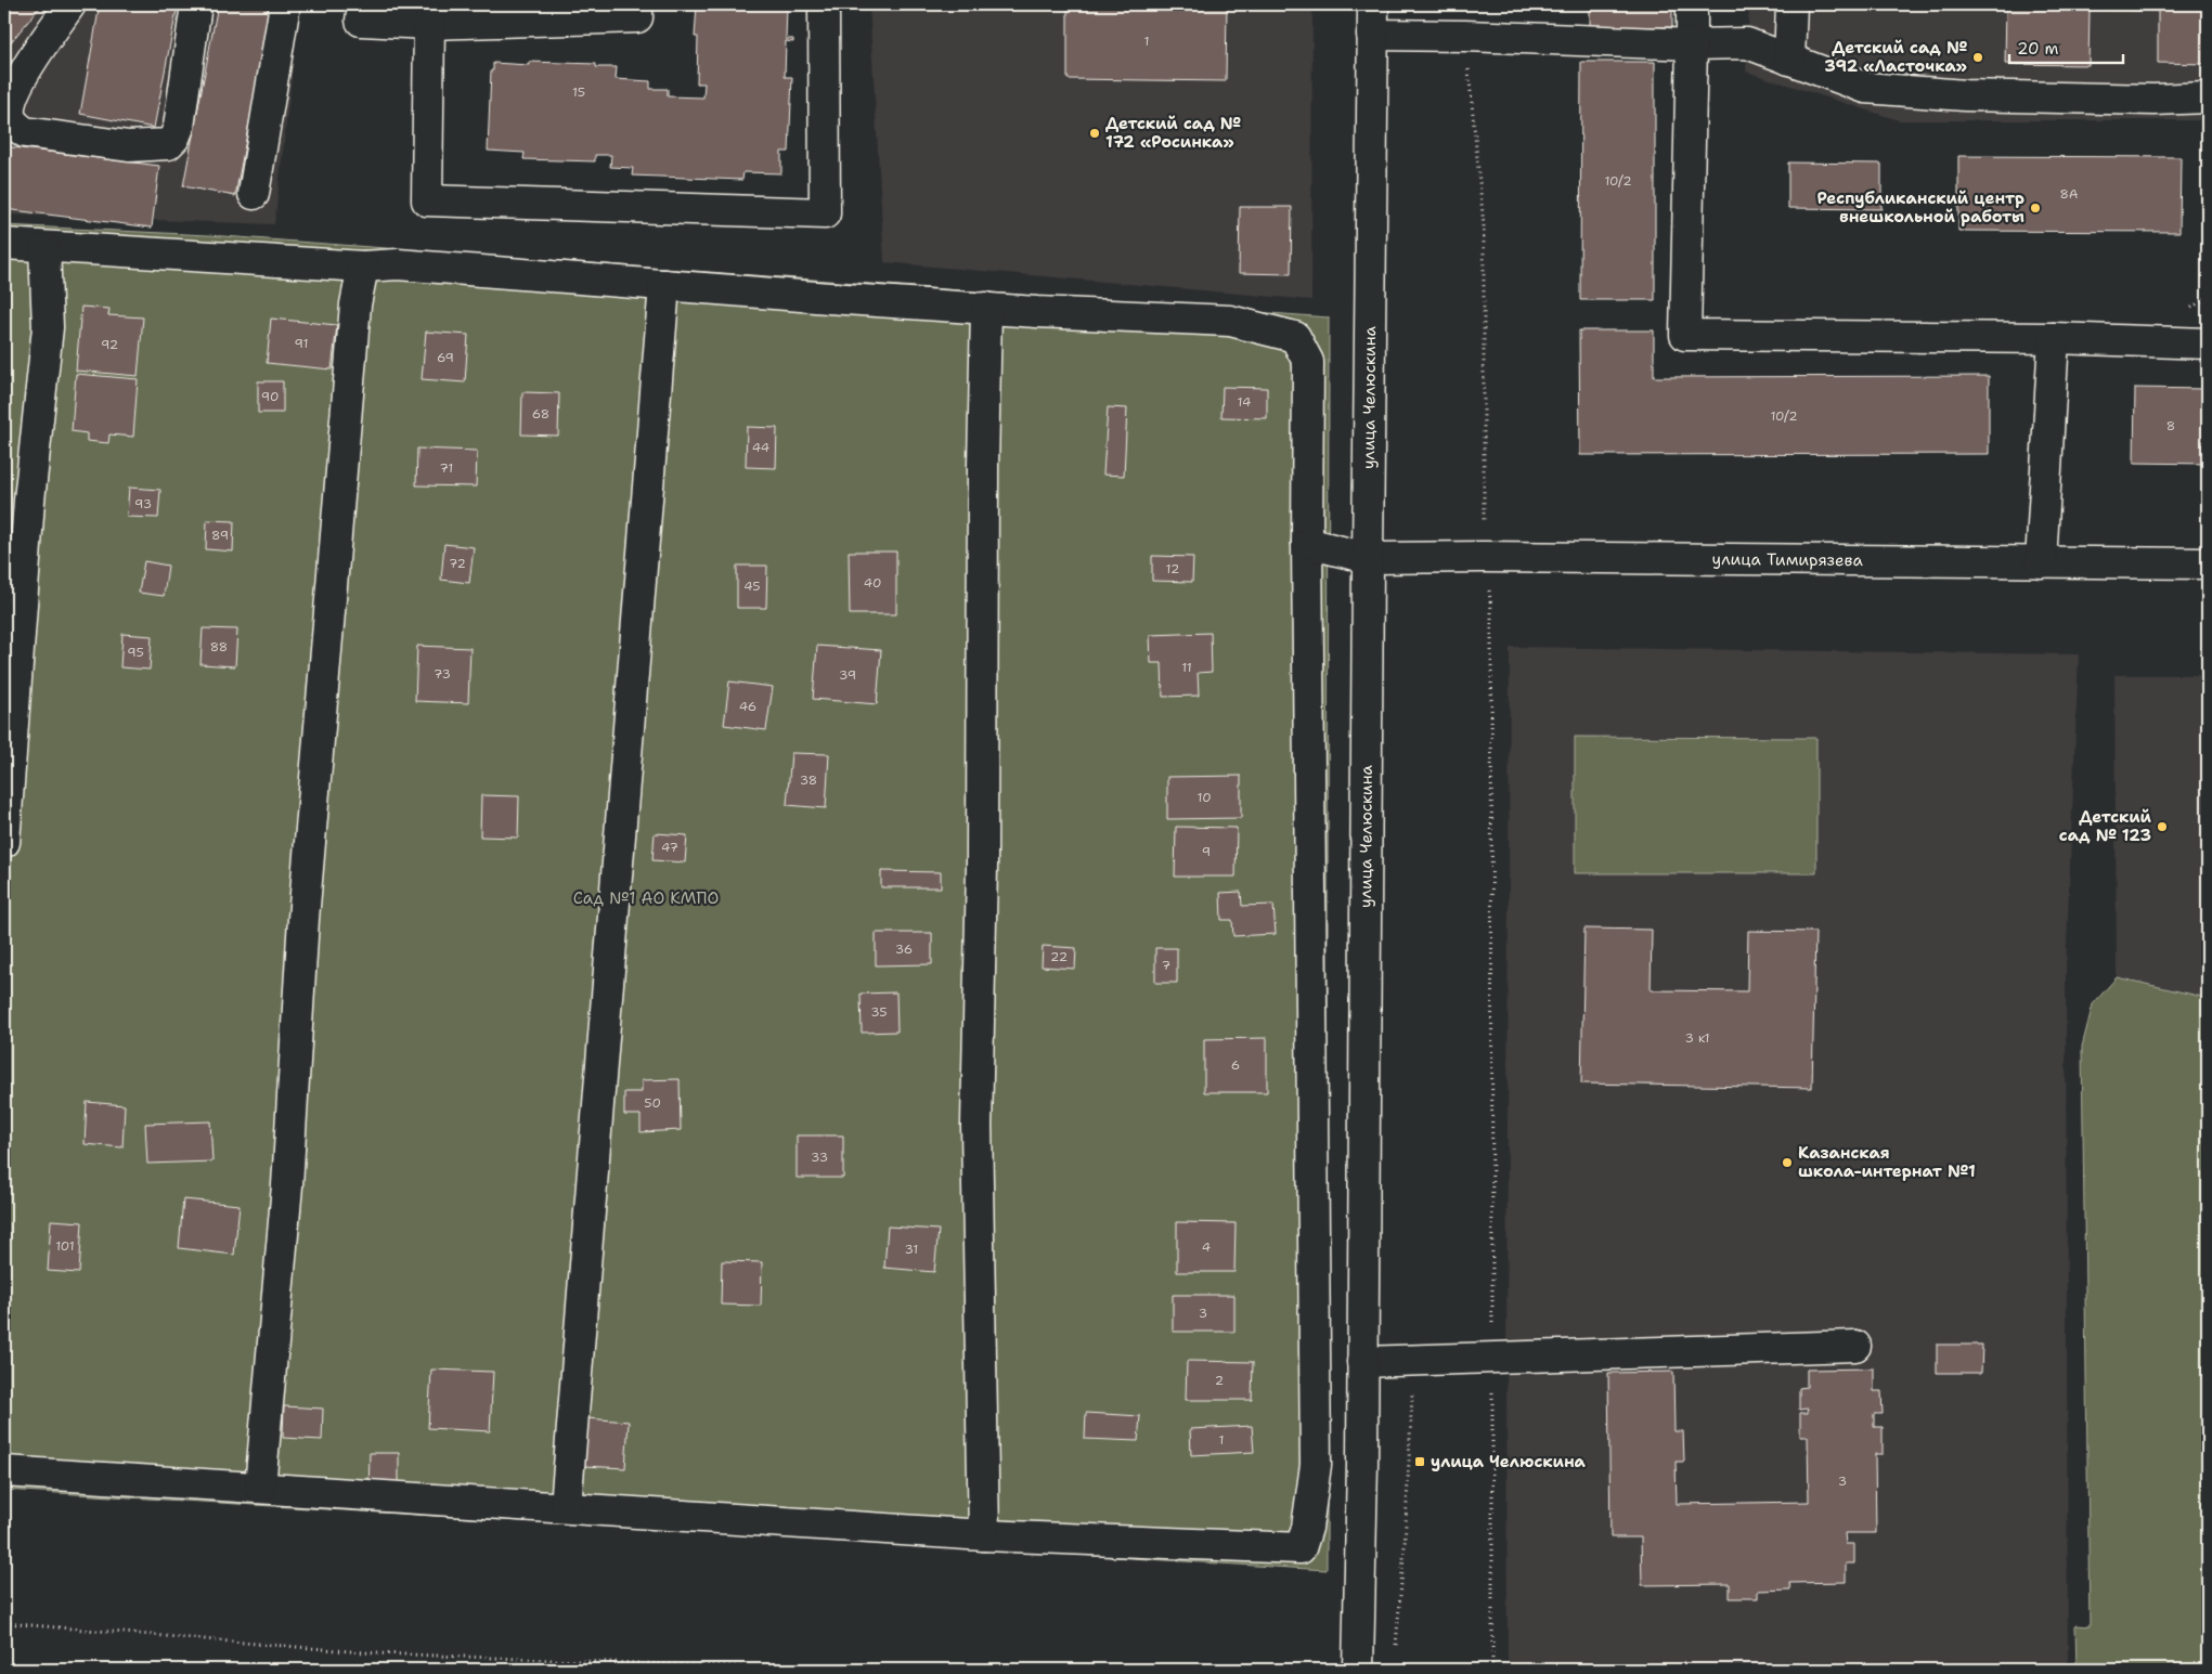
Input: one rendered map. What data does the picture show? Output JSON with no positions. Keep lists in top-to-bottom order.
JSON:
{
  "streets": {
    "main road": ["улица Челюскина", "улица Тимирязева"]
  },
  "crossings": [
    ["улица Челюскина", "улица Тимирязева"]
  ],
  "parks": ["Сад №1 АО КМПО"],
  "places": {
    "other": [
      "Детский сад № 392 «Ласточка»",
      "Детский сад № 172 «Росинка»",
      "Республиканский центр внешкольной работы",
      "Детский сад № 123",
      "Казанская школа-интернат №1"
    ],
    "transit": ["улица Челюскина"]
  },
  "house_numbers": [
    "1",
    "15",
    "10/2",
    "8А",
    "91",
    "92",
    "69",
    "90",
    "14",
    "68",
    "10/2",
    "8",
    "44",
    "71",
    "93",
    "89",
    "72",
    "12",
    "40",
    "45",
    "88",
    "95",
    "11",
    "73",
    "39",
    "46",
    "38",
    "10",
    "47",
    "9",
    "36",
    "22",
    "7",
    "35",
    "3 к1",
    "6",
    "50",
    "33",
    "101",
    "4",
    "31",
    "3",
    "2",
    "1",
    "3"
  ],
  "scale_bar": "20 m"
}
